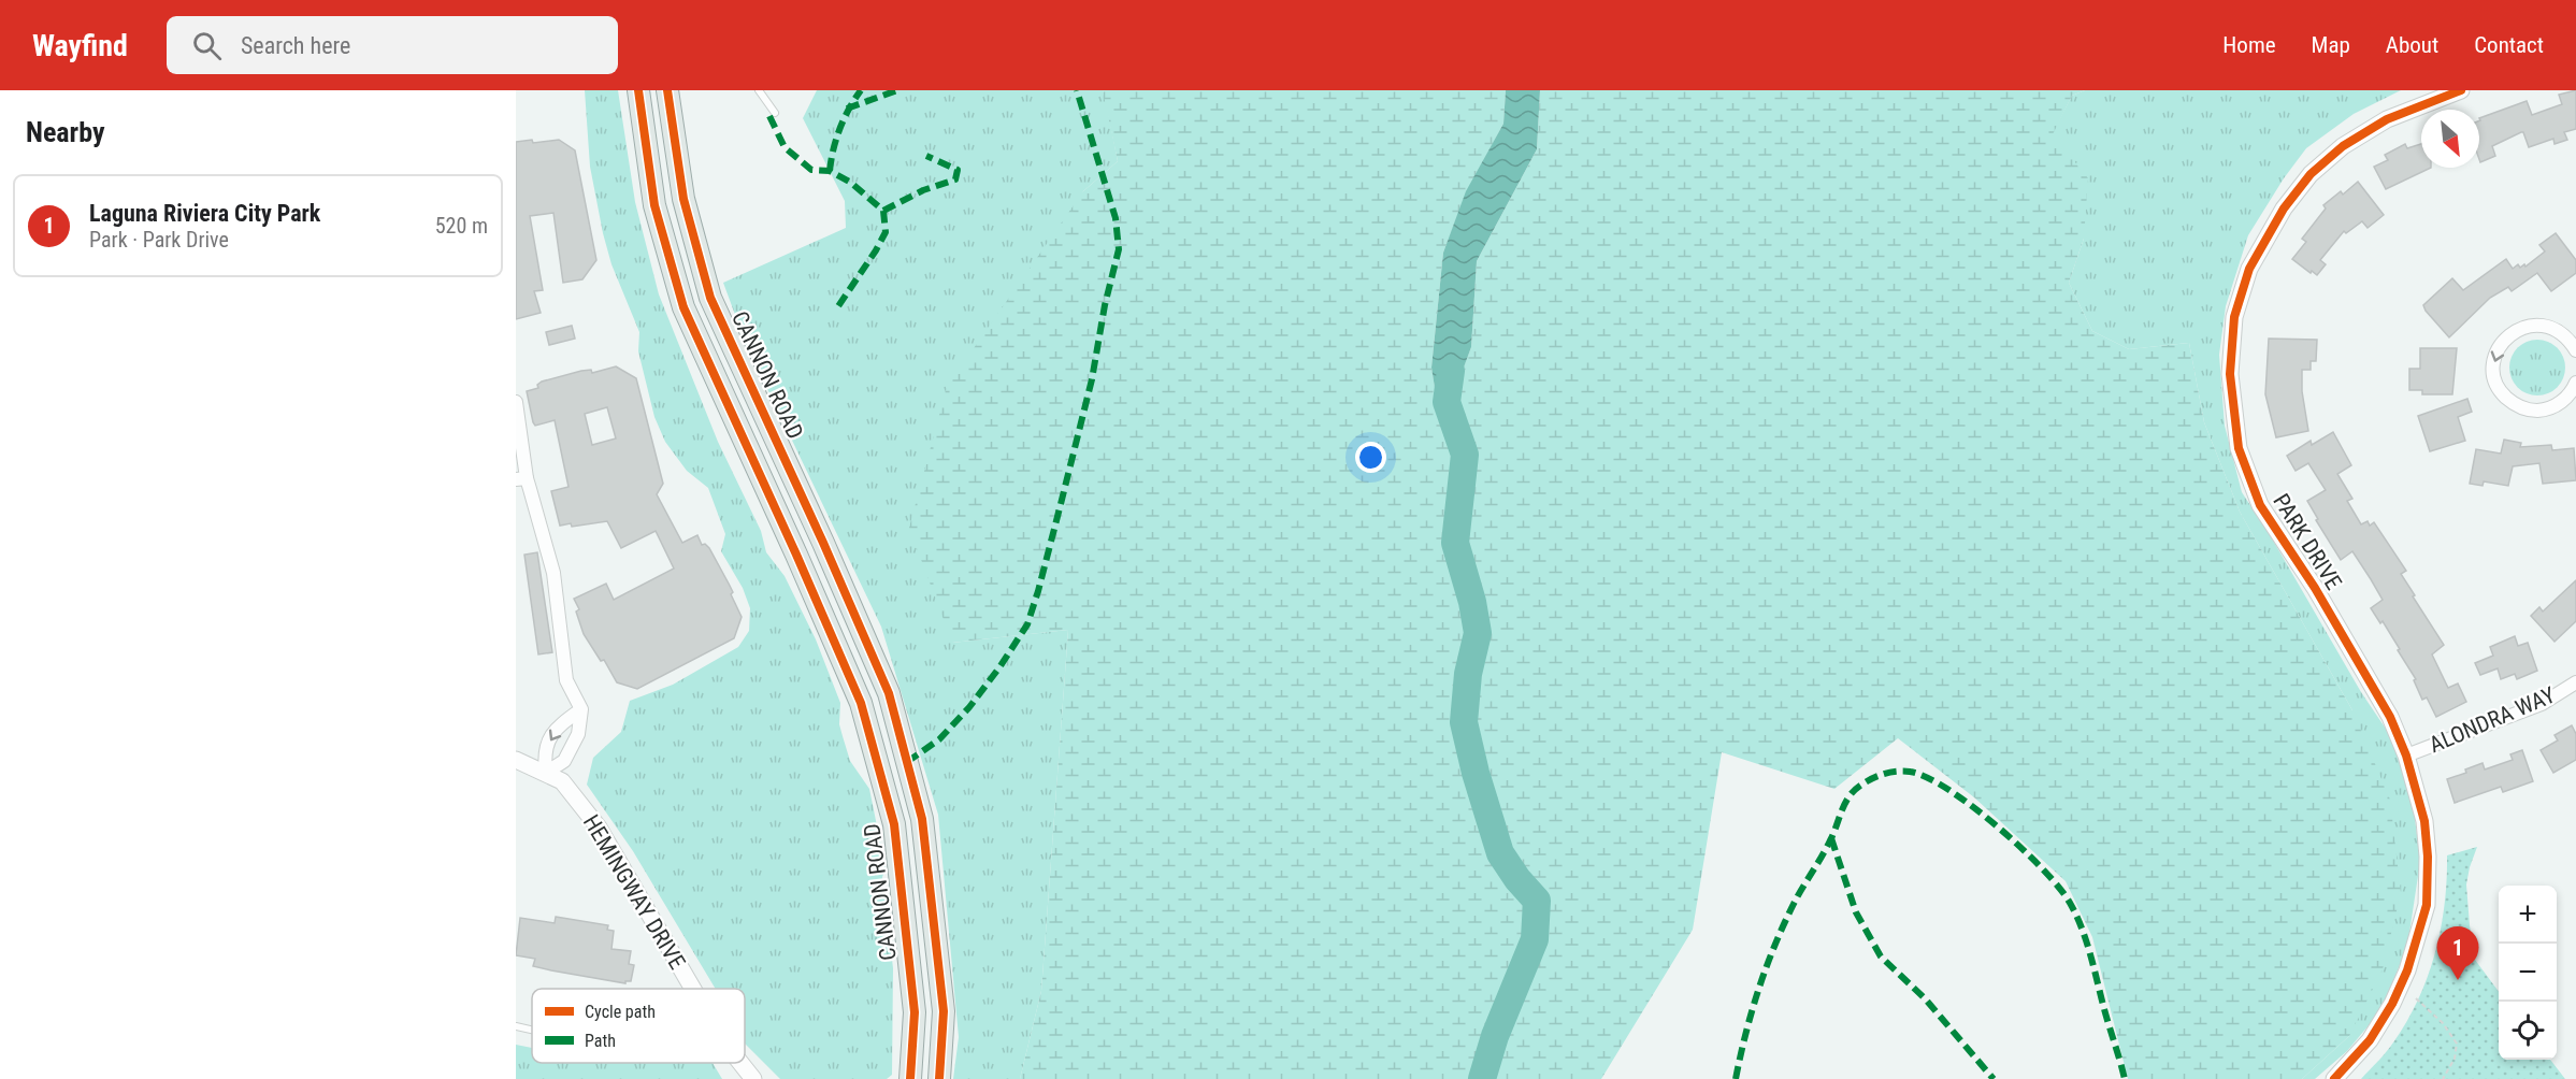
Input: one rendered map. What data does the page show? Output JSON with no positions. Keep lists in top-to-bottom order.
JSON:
{
  "streets": {
    "main road": ["CANNON ROAD"],
    "street": ["PARK DRIVE", "ALONDRA WAY", "HEMINGWAY DRIVE"]
  },
  "crossings": [
    ["PARK DRIVE", "ALONDRA WAY"]
  ],
  "legend": ["Cycle path", "Path"],
  "north": "bottom right",
  "page": {
    "header": "Wayfind",
    "search": "Search here",
    "nav": [
      "Home",
      "Map",
      "About",
      "Contact"
    ],
    "heading": "Nearby",
    "list": [
      {
        "mark": "1",
        "name": "Laguna Riviera City Park",
        "note": "Park · Park Drive",
        "value": "520 m"
      }
    ],
    "map_buttons": ["+", "−"],
    "pins": "1"
  }
}
